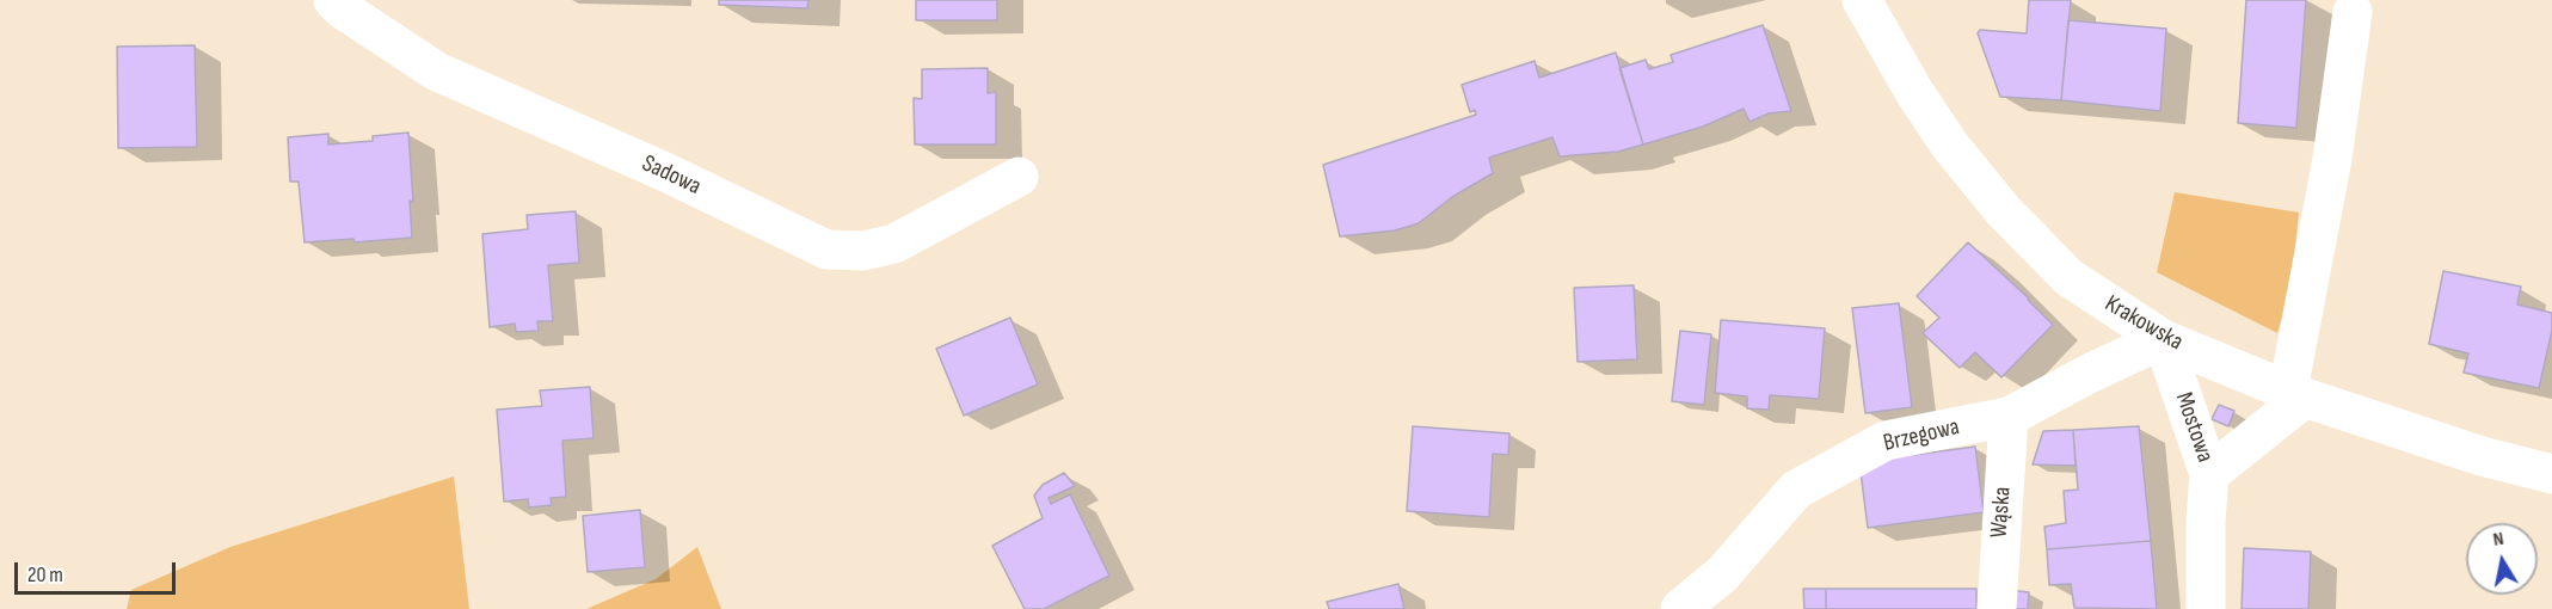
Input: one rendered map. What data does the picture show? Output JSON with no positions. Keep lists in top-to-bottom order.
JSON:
{
  "streets": {
    "street": [
      "Sadowa",
      "Krakowska",
      "Mostowa",
      "Brzegowa",
      "Wąska"
    ]
  },
  "crossings": [
    ["Krakowska", "Mostowa"],
    ["Krakowska", "Brzegowa"],
    ["Mostowa", "Brzegowa"],
    ["Brzegowa", "Wąska"]
  ],
  "scale_bar": "20 m",
  "north": "top"
}
